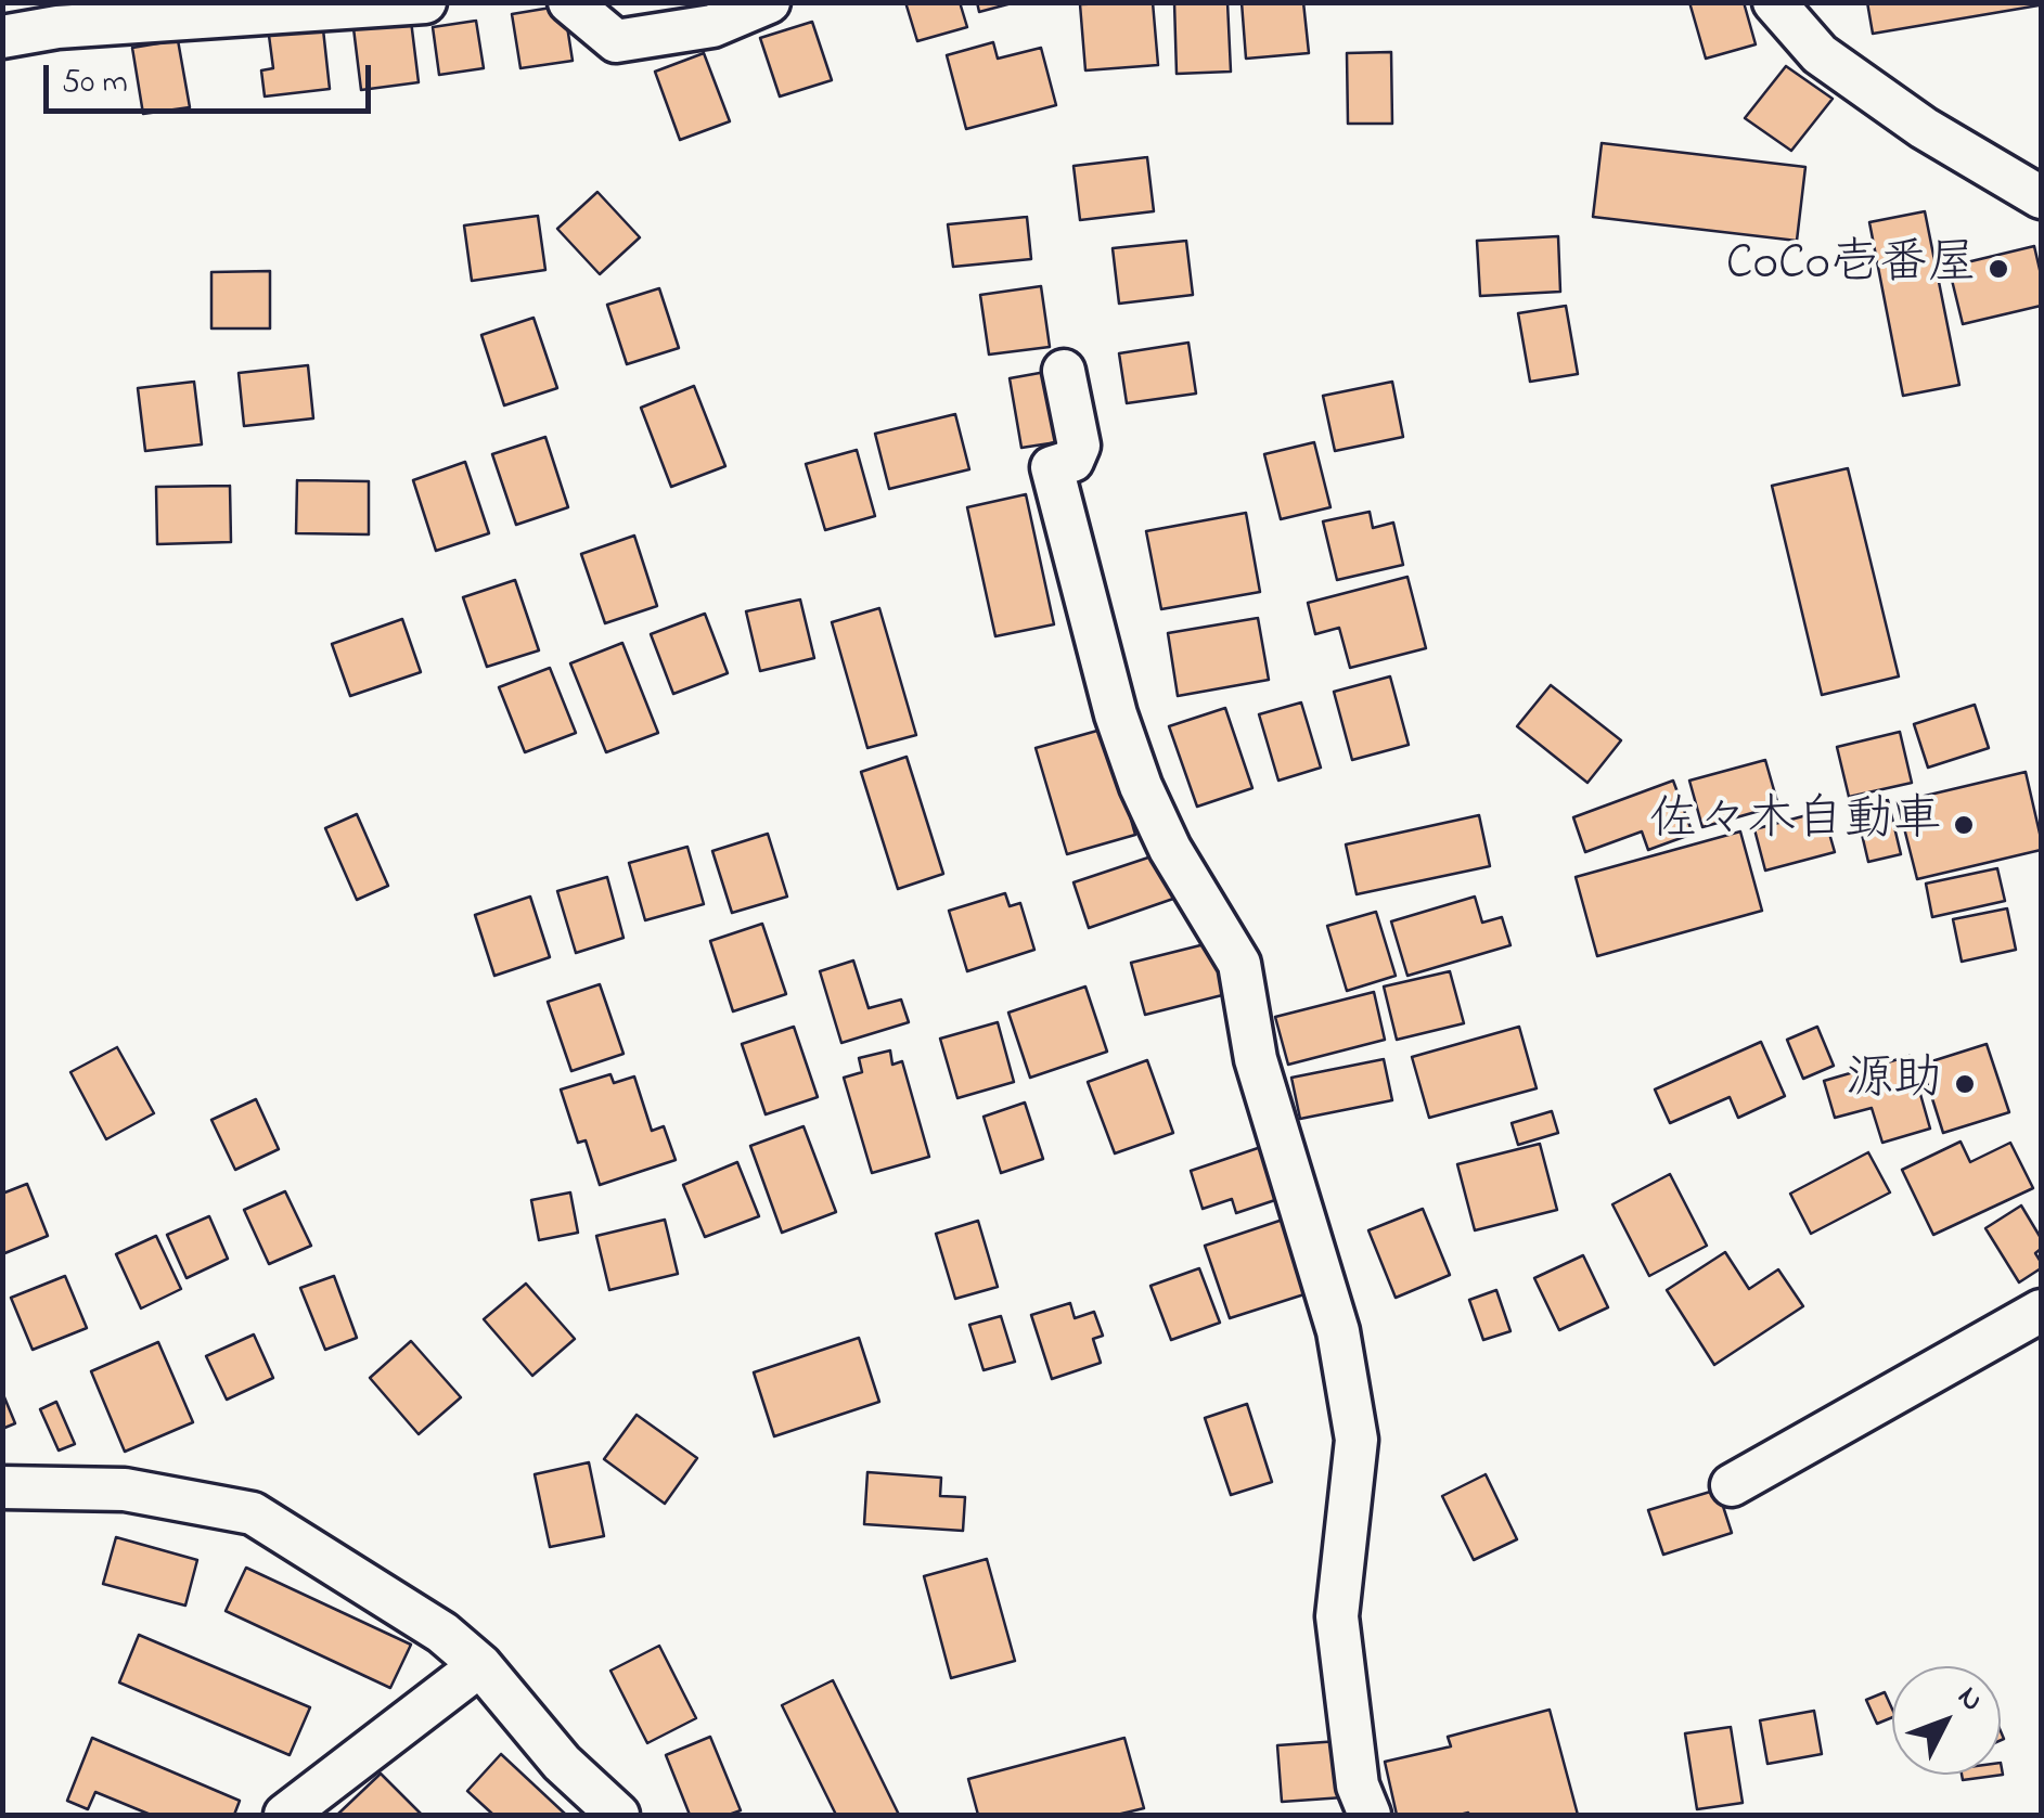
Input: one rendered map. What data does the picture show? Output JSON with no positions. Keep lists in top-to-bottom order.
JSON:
{
  "places": ["CoCo壱番屋", "佐々木自動車", "源助"],
  "scale_bar": "50 m",
  "north": "top right"
}
